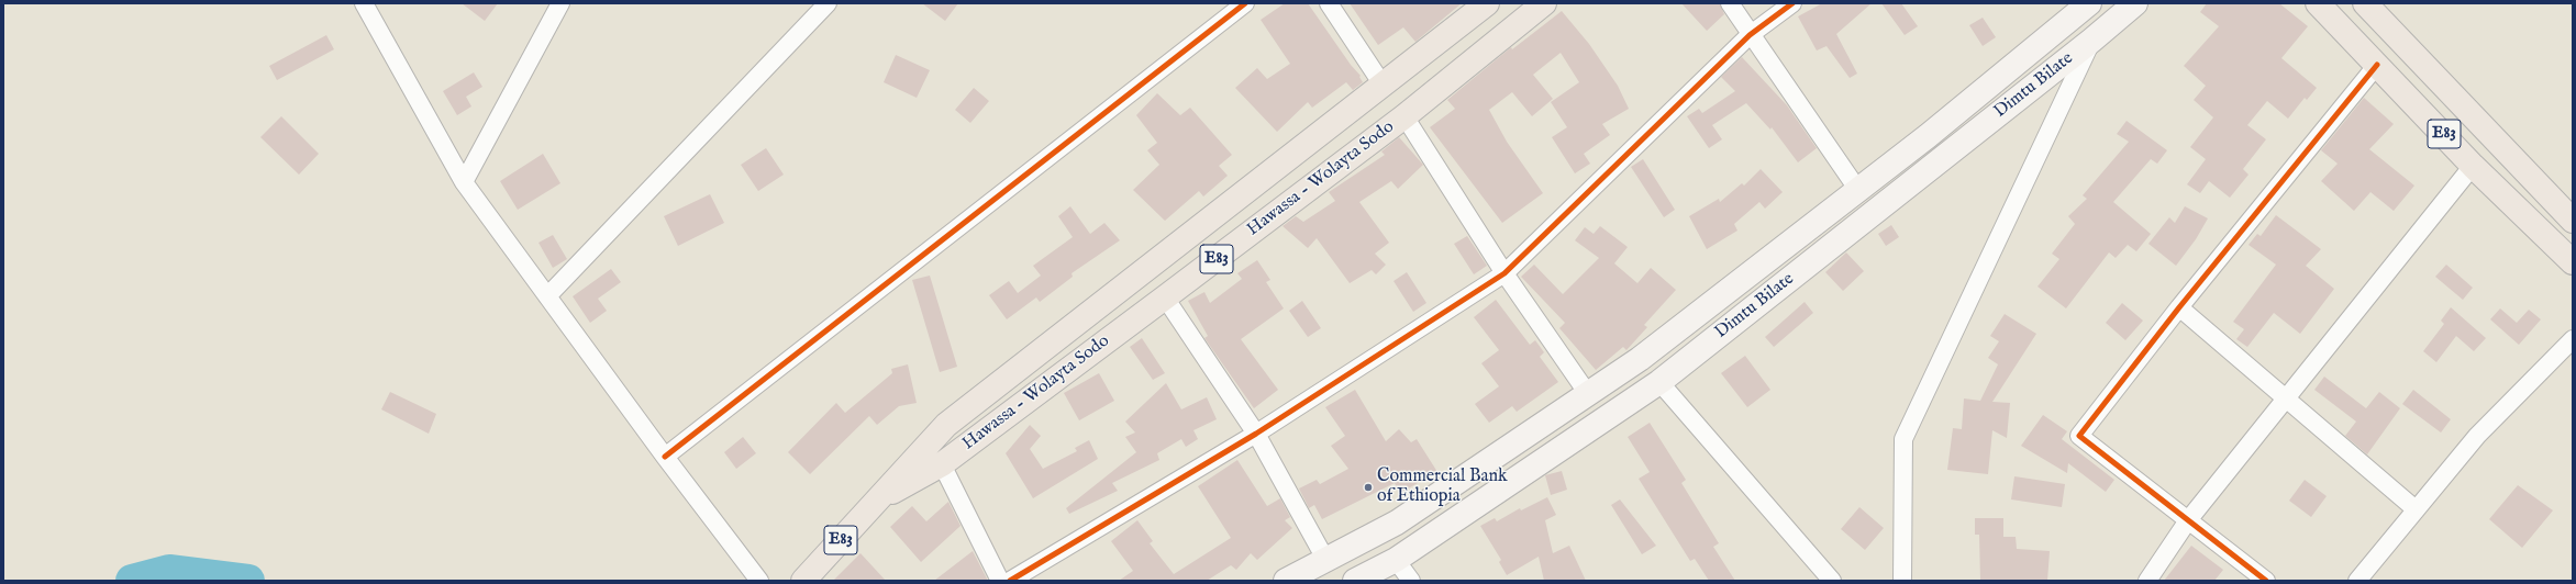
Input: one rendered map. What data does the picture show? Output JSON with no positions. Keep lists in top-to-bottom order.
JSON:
{
  "streets": {
    "main road": ["Dimtu Bilate", "E83", "Hawassa - Wolayta Sodo"]
  },
  "places": ["Commercial Bank of Ethiopia"]
}
